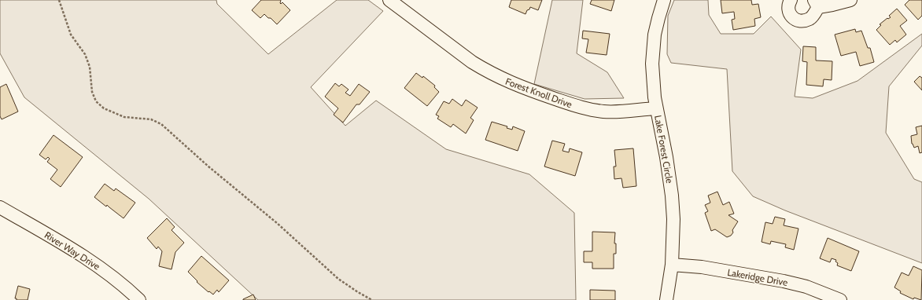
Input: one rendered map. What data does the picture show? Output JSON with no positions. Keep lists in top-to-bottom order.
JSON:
{
  "streets": {
    "street": [
      "Forest Knoll Drive",
      "Lake Forest Circle",
      "River Way Drive",
      "Lakeridge Drive"
    ]
  },
  "crossings": [
    ["Forest Knoll Drive", "Lake Forest Circle"],
    ["Lake Forest Circle", "Lakeridge Drive"]
  ]
}
